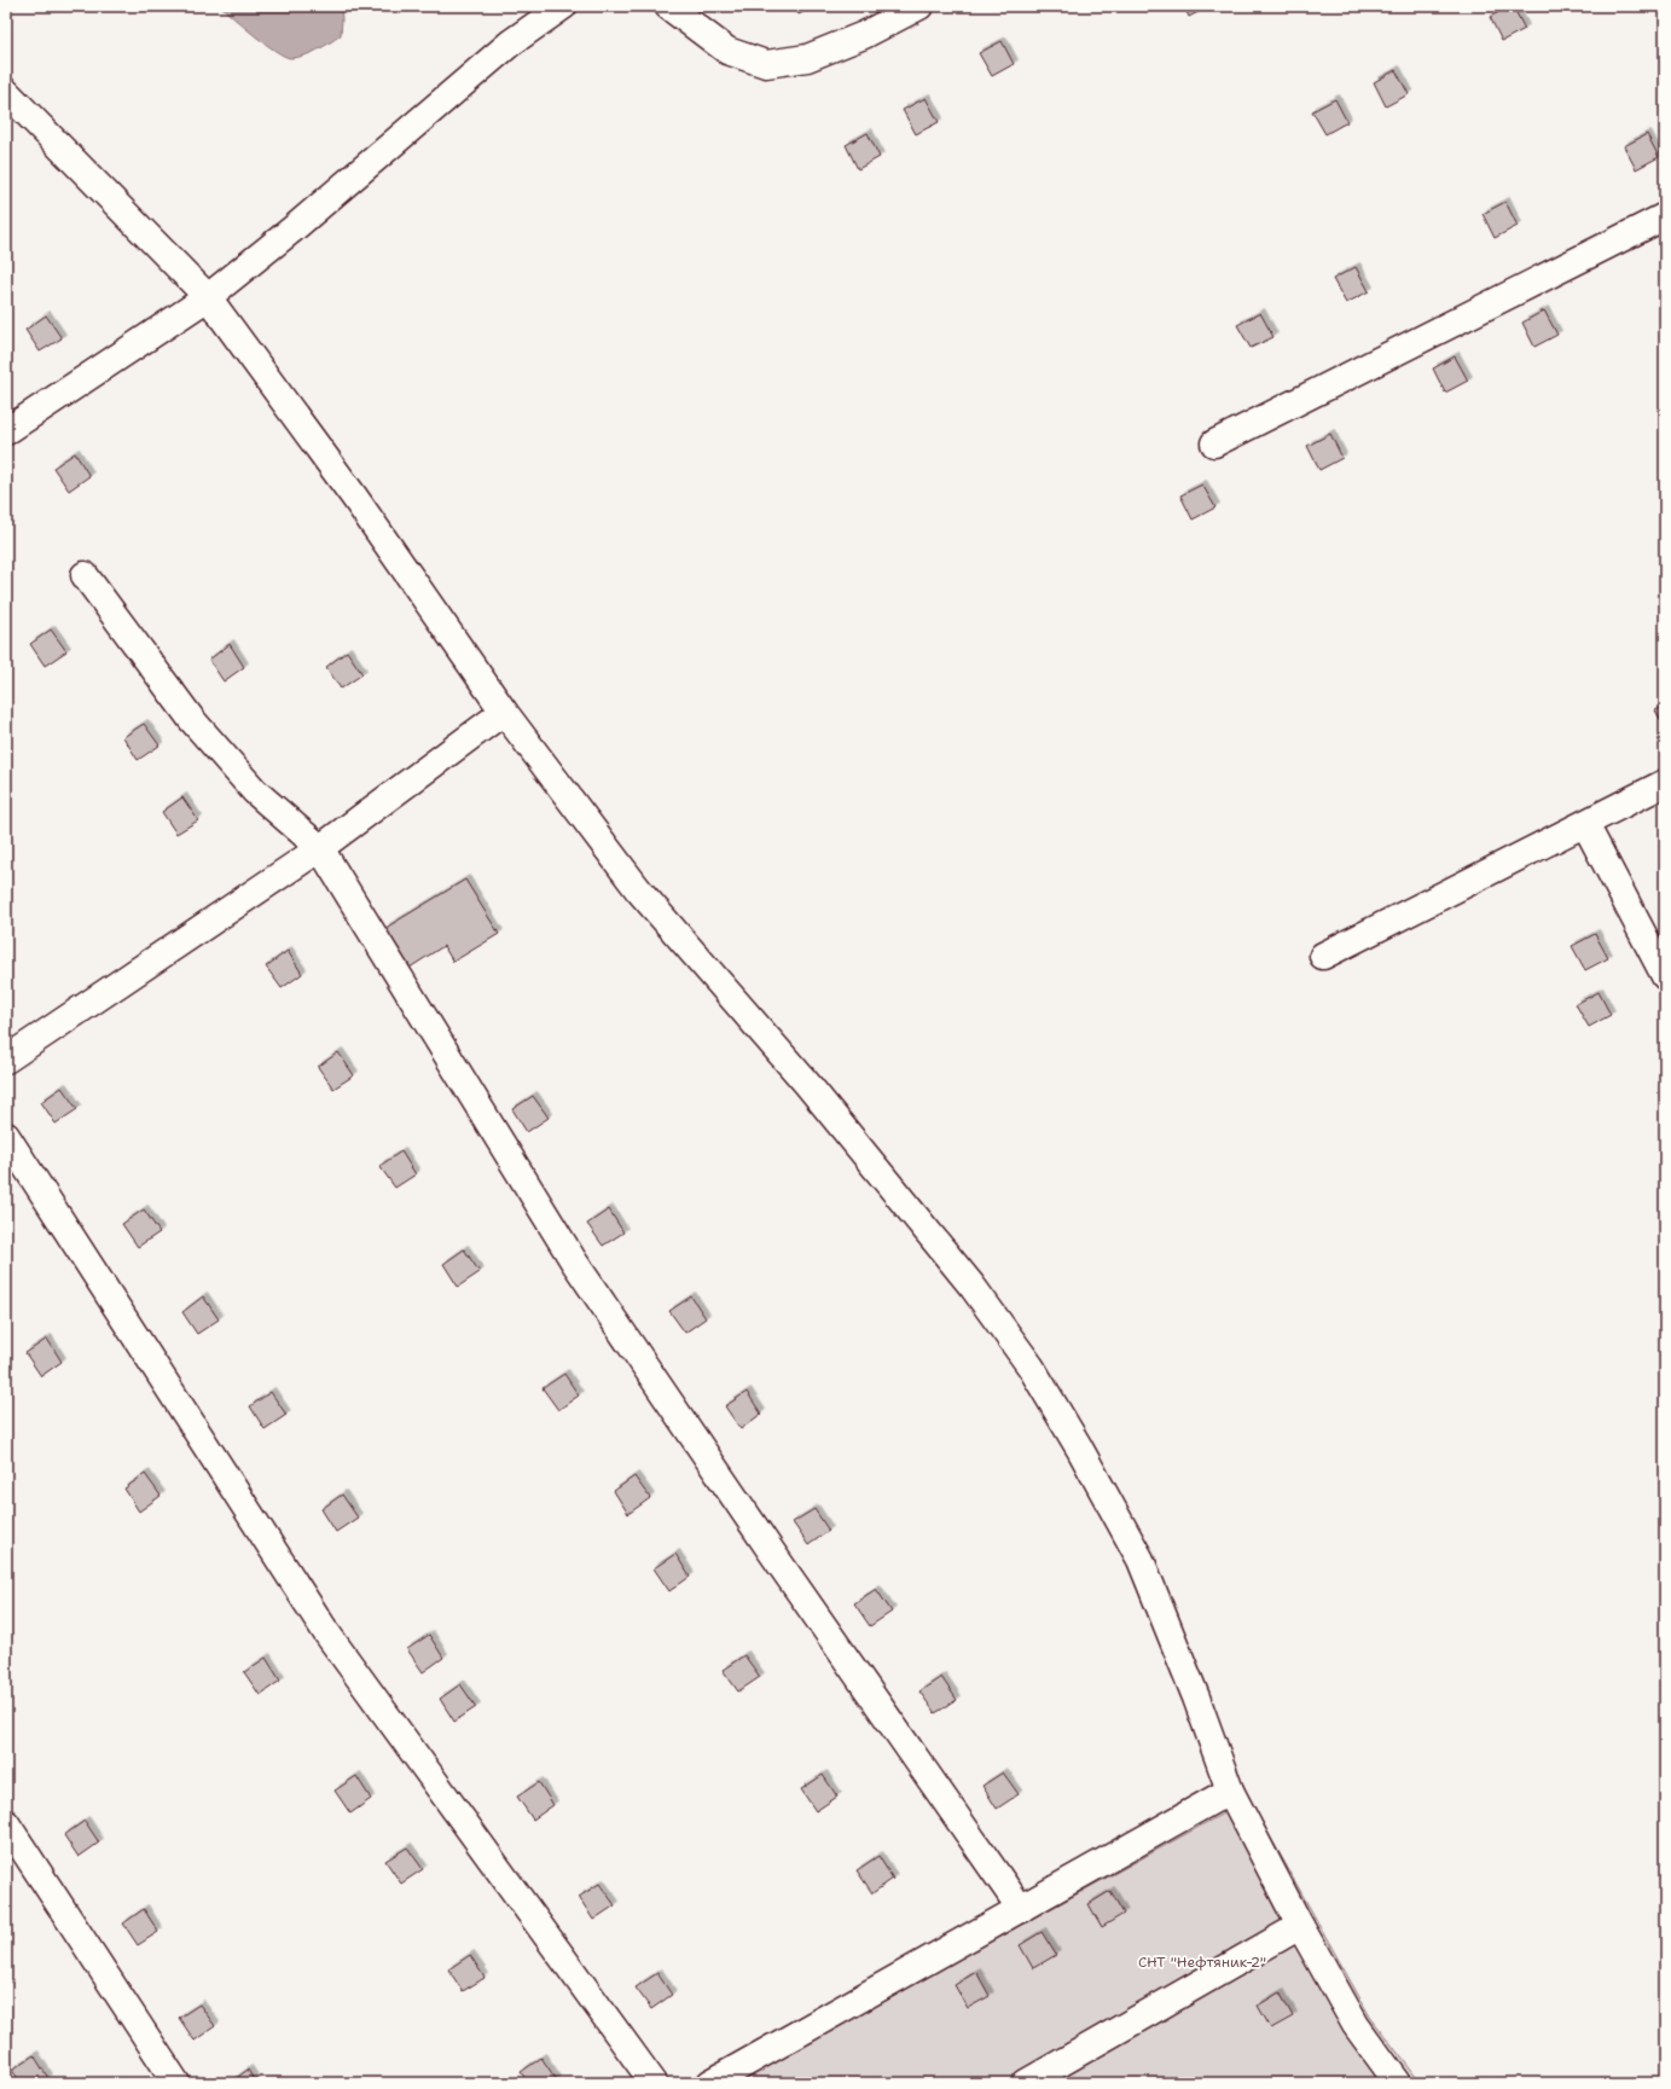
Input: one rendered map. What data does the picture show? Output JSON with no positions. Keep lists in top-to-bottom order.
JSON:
{
  "parks": ["СНТ \"Нефтяник-2\""]
}
